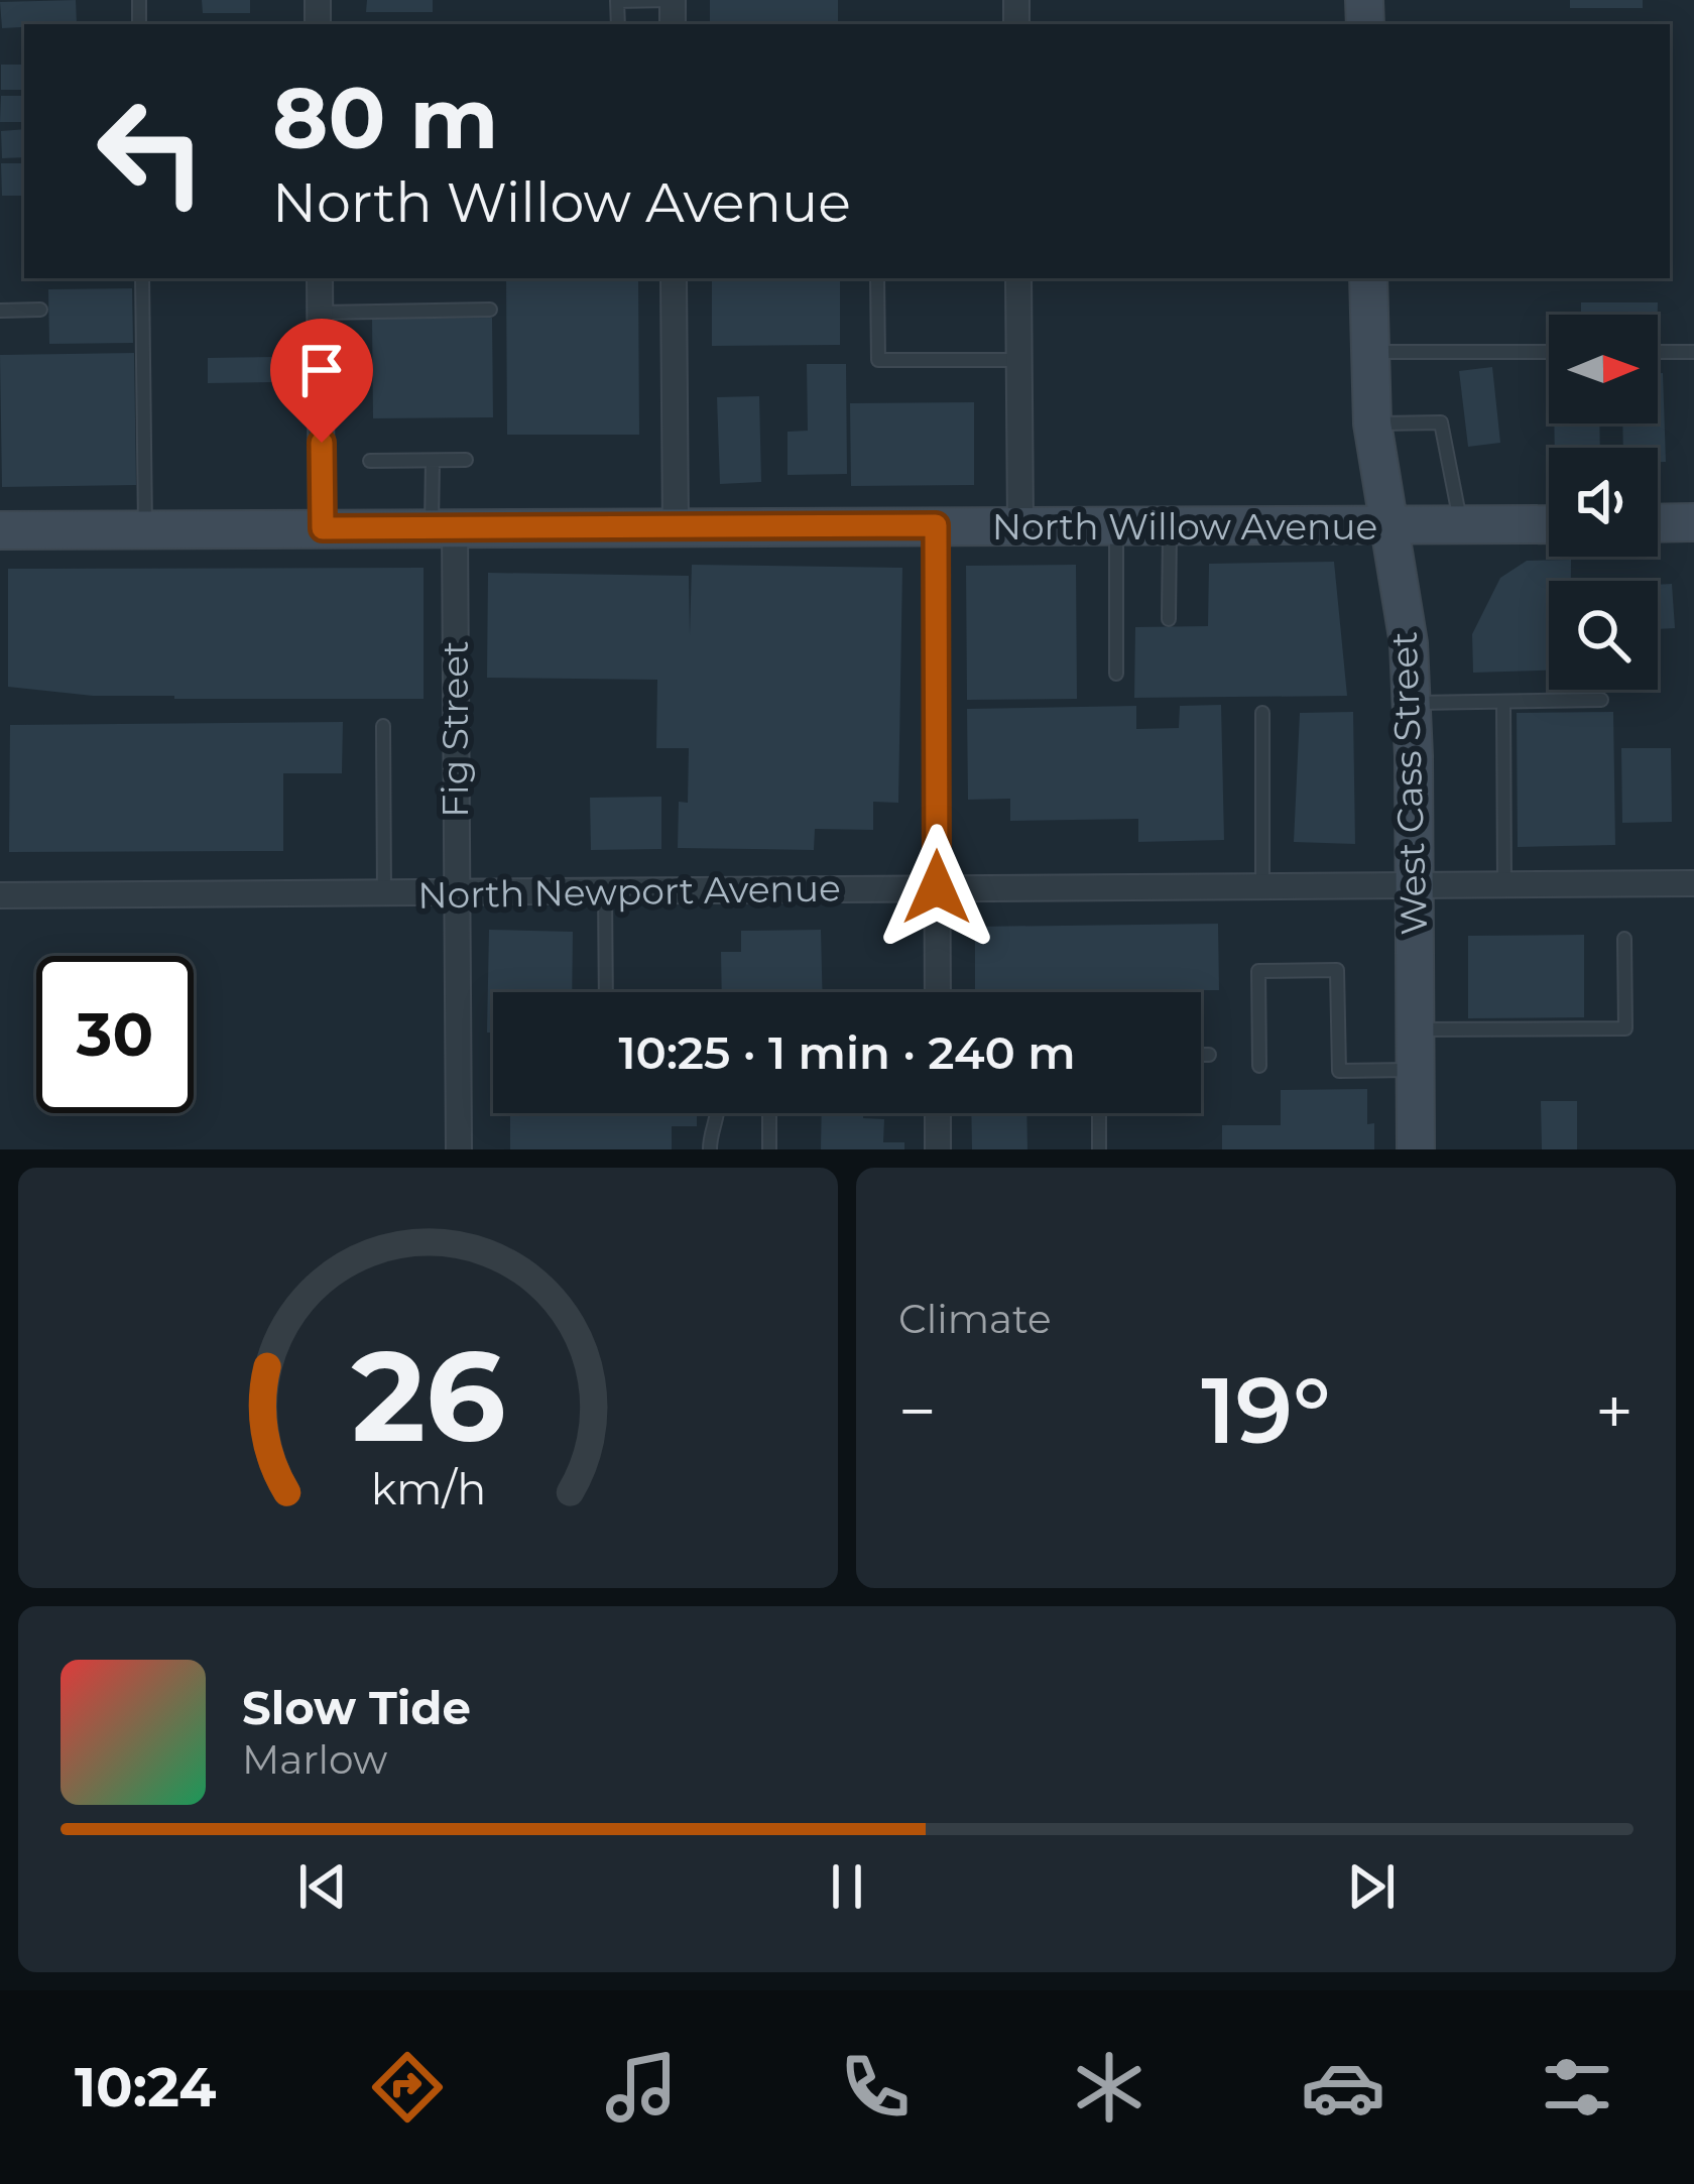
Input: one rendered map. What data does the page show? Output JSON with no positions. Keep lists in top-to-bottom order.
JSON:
{
  "streets": {
    "street": [
      "North Willow Avenue",
      "Fig Street",
      "West Cass Street",
      "North Newport Avenue"
    ]
  },
  "crossings": [
    ["North Willow Avenue", "Fig Street"],
    ["North Willow Avenue", "West Cass Street"],
    ["Fig Street", "North Newport Avenue"],
    ["West Cass Street", "North Newport Avenue"]
  ],
  "north": "right",
  "page": {
    "turn": ["80 m", "North Willow Avenue"],
    "limit": "30",
    "trip": "10:25 · 1 min · 240 m",
    "tile": "Climate",
    "heat": ["−", "19°", "+"],
    "song": ["Slow Tide", "Marlow"],
    "tabs": "10:24",
    "gauge": ["26", "km/h"]
  }
}
